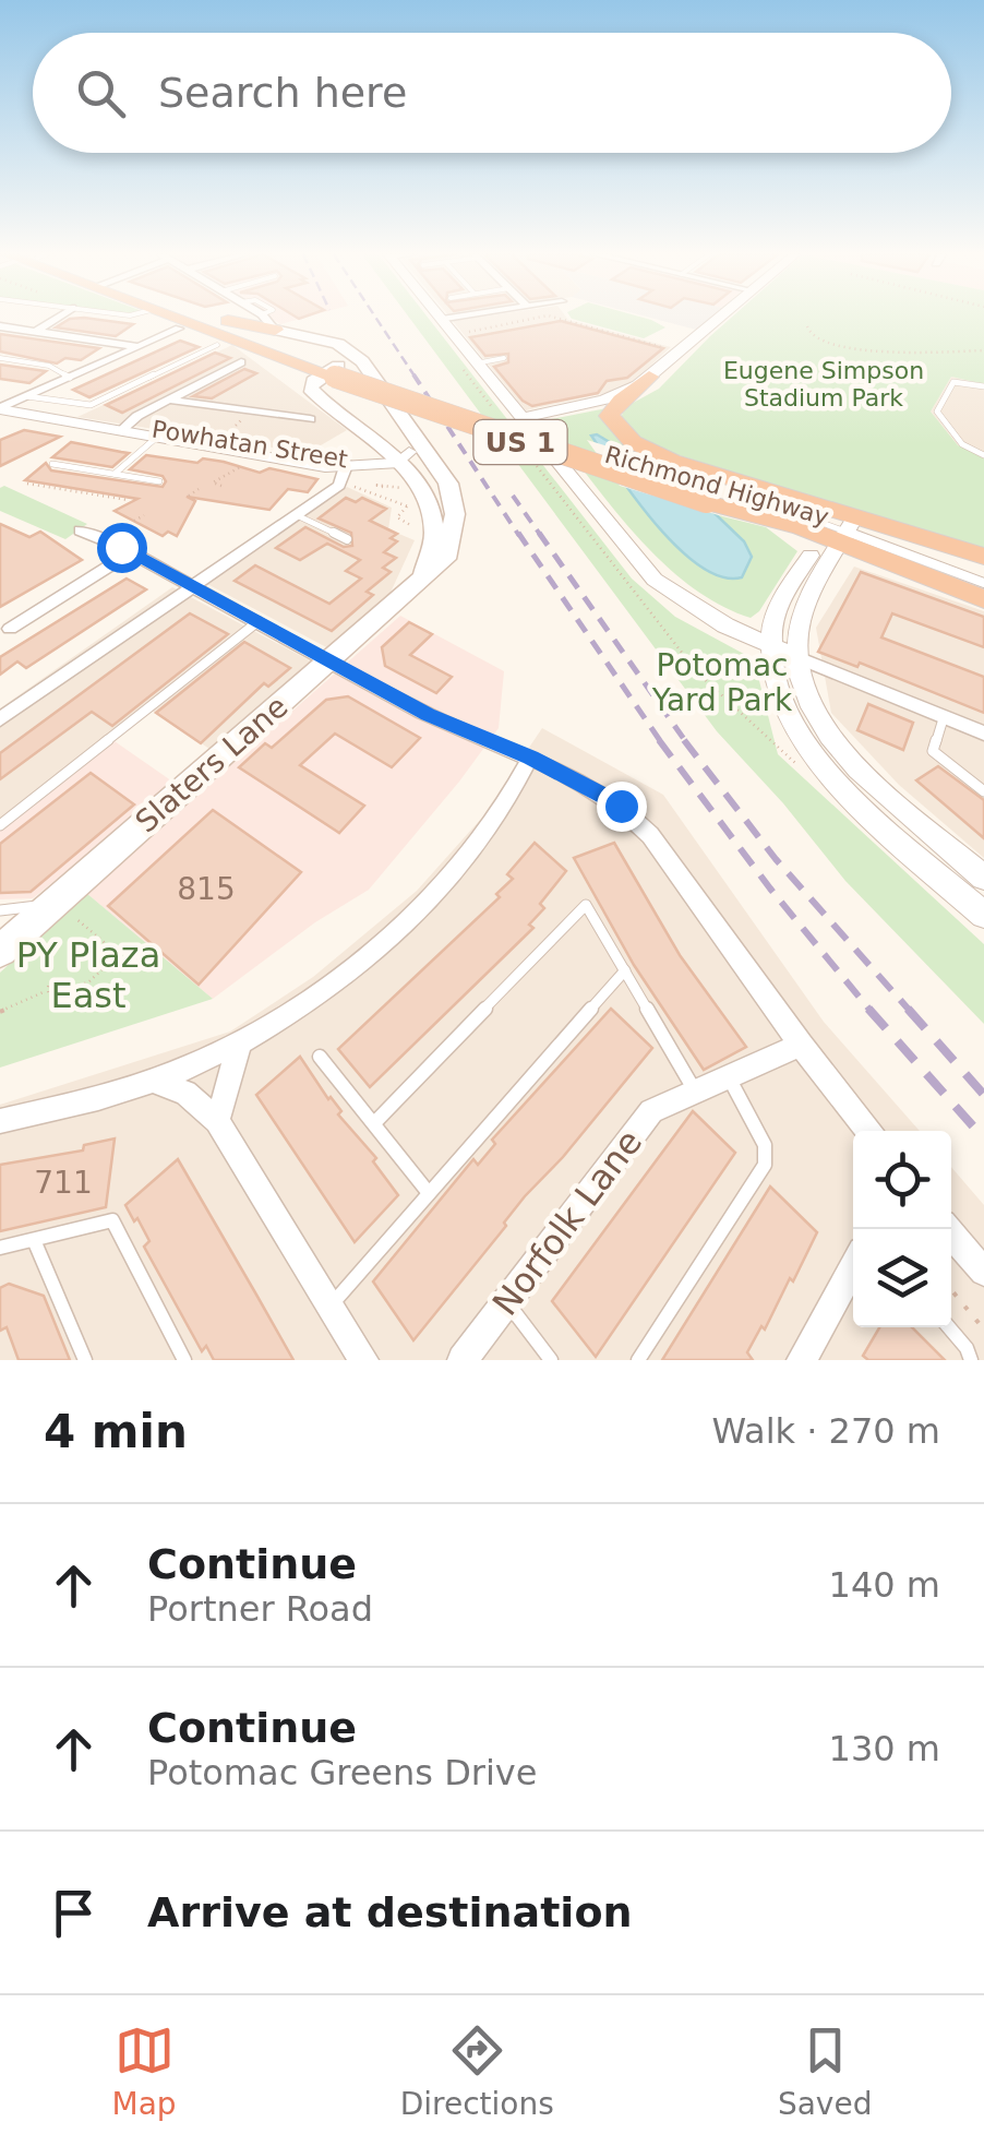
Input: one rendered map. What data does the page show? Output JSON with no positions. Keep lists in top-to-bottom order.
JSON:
{
  "streets": {
    "highway": ["US 1", "Richmond Highway"],
    "main road": ["Slaters Lane"],
    "street": ["Powhatan Street", "Norfolk Lane"]
  },
  "crossings": [
    ["US 1", "Richmond Highway"]
  ],
  "parks": ["Eugene Simpson Stadium Park", "Potomac Yard Park", "PY Plaza East"],
  "house_numbers": ["815", "711"],
  "page": {
    "search": "Search here",
    "heading": ["4 min", "Walk · 270 m"],
    "list": [
      ["Continue", "Portner Road", "140 m"],
      ["Continue", "Potomac Greens Drive", "130 m"],
      "Arrive at destination"
    ],
    "nav": ["Map", "Directions", "Saved"]
  }
}
